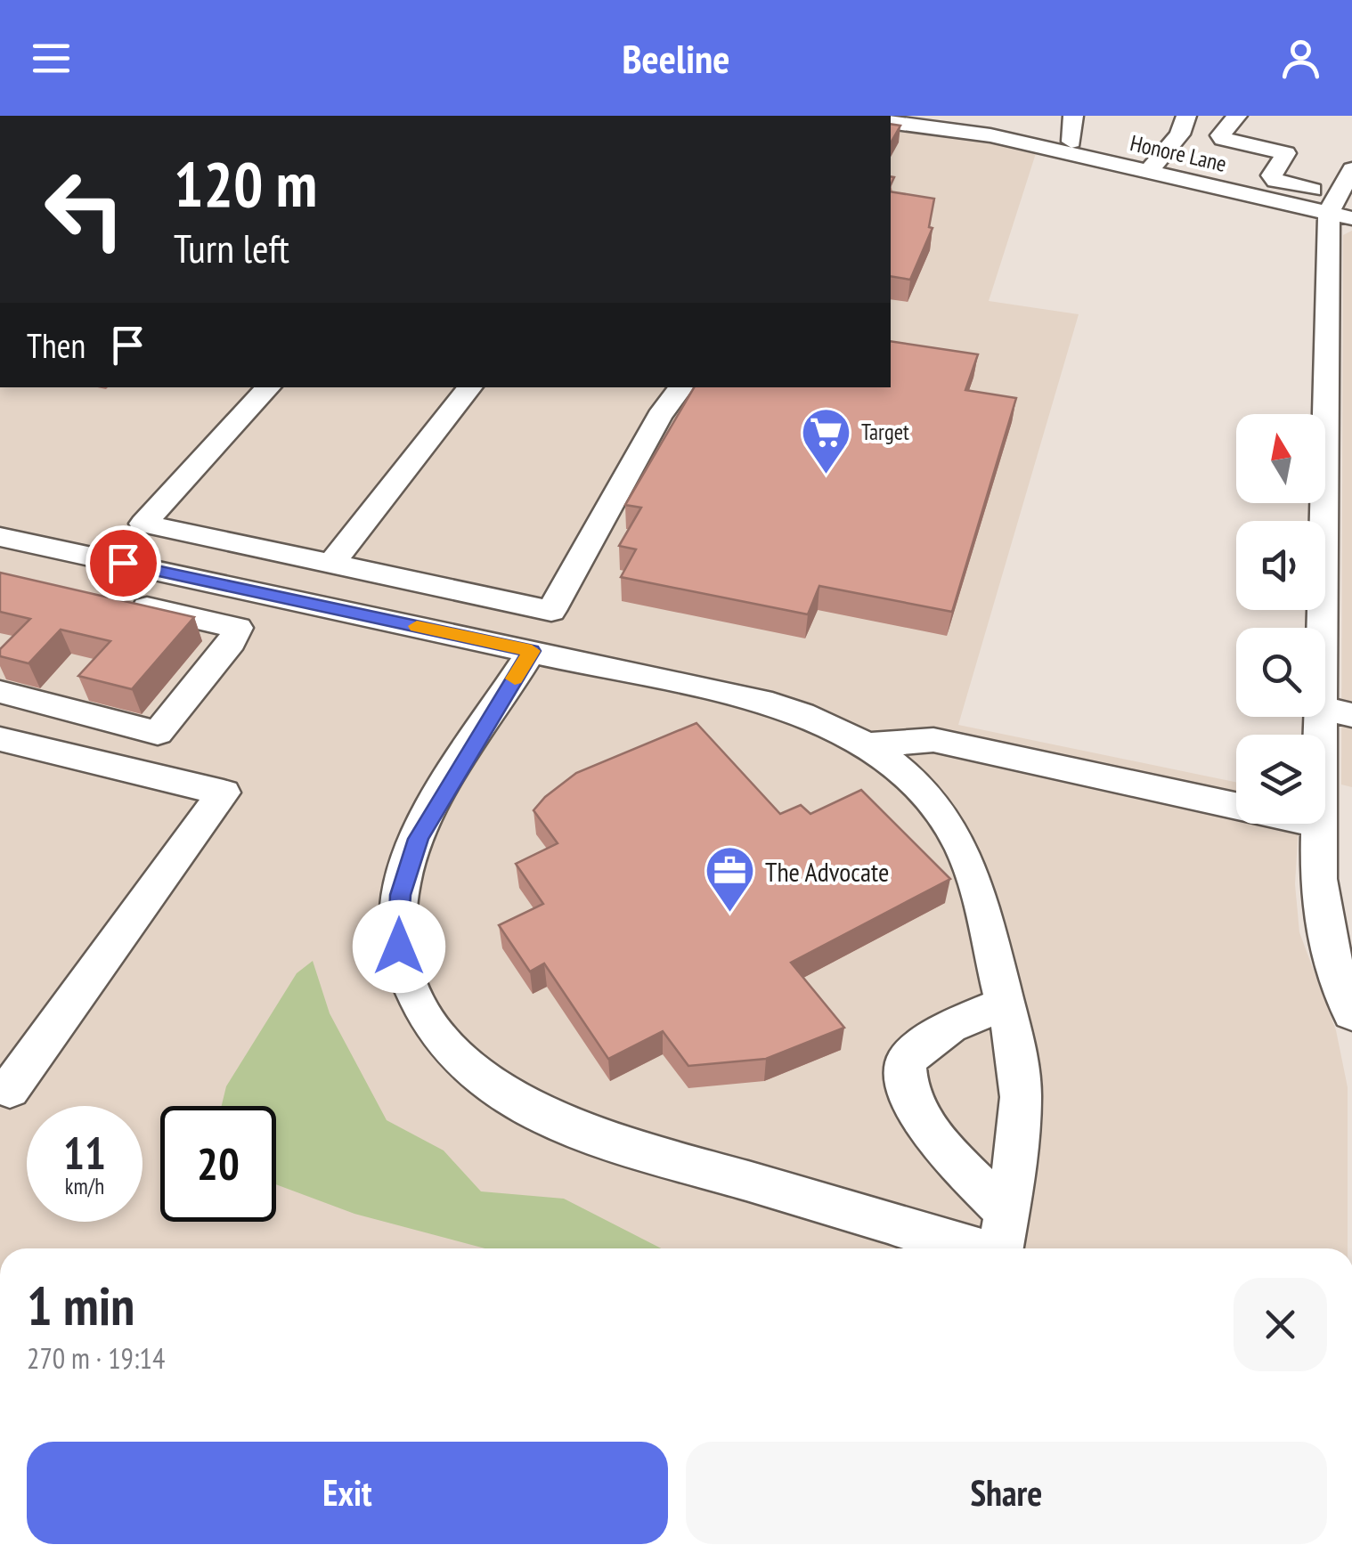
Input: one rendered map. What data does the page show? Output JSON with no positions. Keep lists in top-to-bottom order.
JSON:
{
  "streets": {
    "street": ["Honore Lane"]
  },
  "places": {
    "supermarket": ["Target"],
    "office": ["The Advocate"]
  },
  "north": "top",
  "page": {
    "header": "Beeline",
    "turn": ["120 m", "Turn left"],
    "then": "Then",
    "speed": "11 km/h",
    "limit": "20",
    "heading": ["1 min", "270 m · 19:14"],
    "buttons": ["Exit", "Share"]
  }
}
